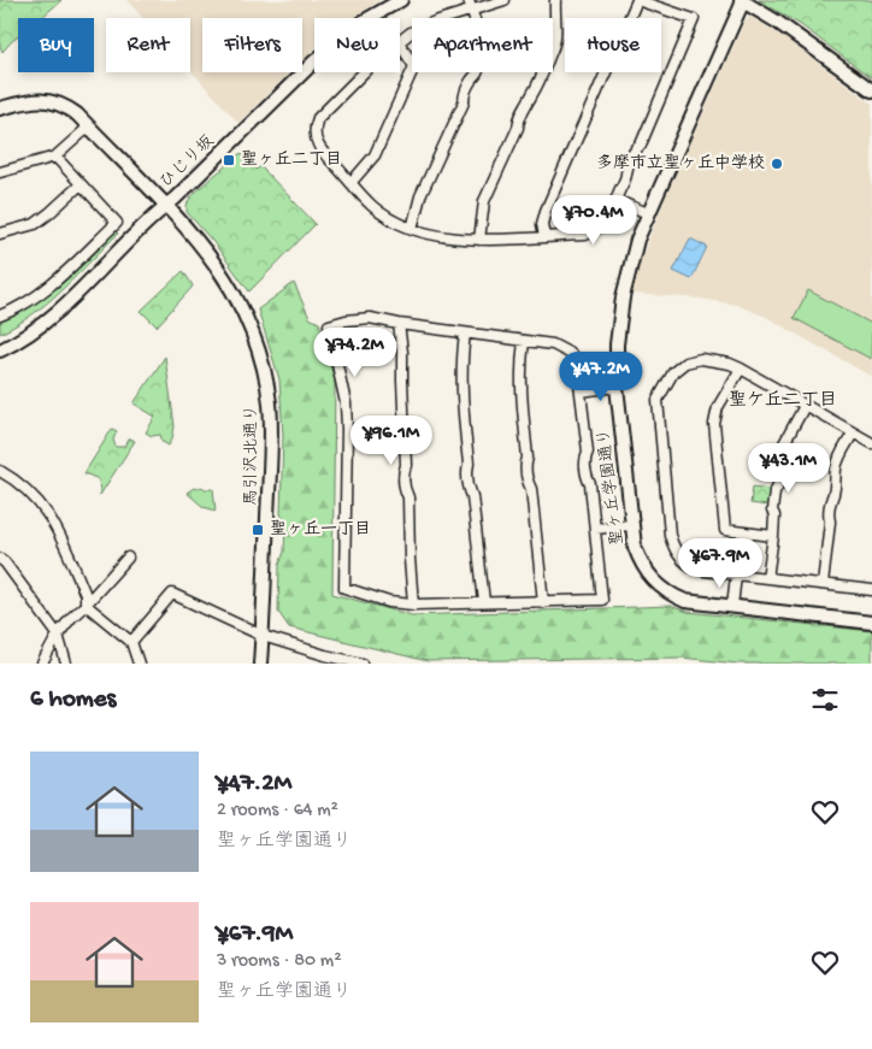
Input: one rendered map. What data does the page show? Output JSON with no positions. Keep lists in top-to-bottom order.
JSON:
{
  "streets": {
    "street": ["ひじり坂", "馬引沢北通り", "聖ヶ丘学園通り"]
  },
  "crossings": [
    ["ひじり坂", "馬引沢北通り"]
  ],
  "districts": ["聖ケ丘二丁目"],
  "places": {
    "transit": ["聖ヶ丘二丁目", "聖ヶ丘一丁目"],
    "other": ["多摩市立聖ヶ丘中学校"]
  },
  "page": {
    "chip": [
      "Buy",
      "Rent",
      "Filters",
      "New",
      "Apartment",
      "House"
    ],
    "price": [
      "¥70.4M",
      "¥74.2M",
      "¥47.2M",
      "¥96.1M",
      "¥43.1M",
      "¥67.9M"
    ],
    "heading": "6 homes",
    "list": [
      {
        "name": "¥47.2M",
        "note": "2 rooms · 64 m² · 聖ヶ丘学園通り"
      },
      {
        "name": "¥67.9M",
        "note": "3 rooms · 80 m² · 聖ヶ丘学園通り"
      }
    ]
  }
}
